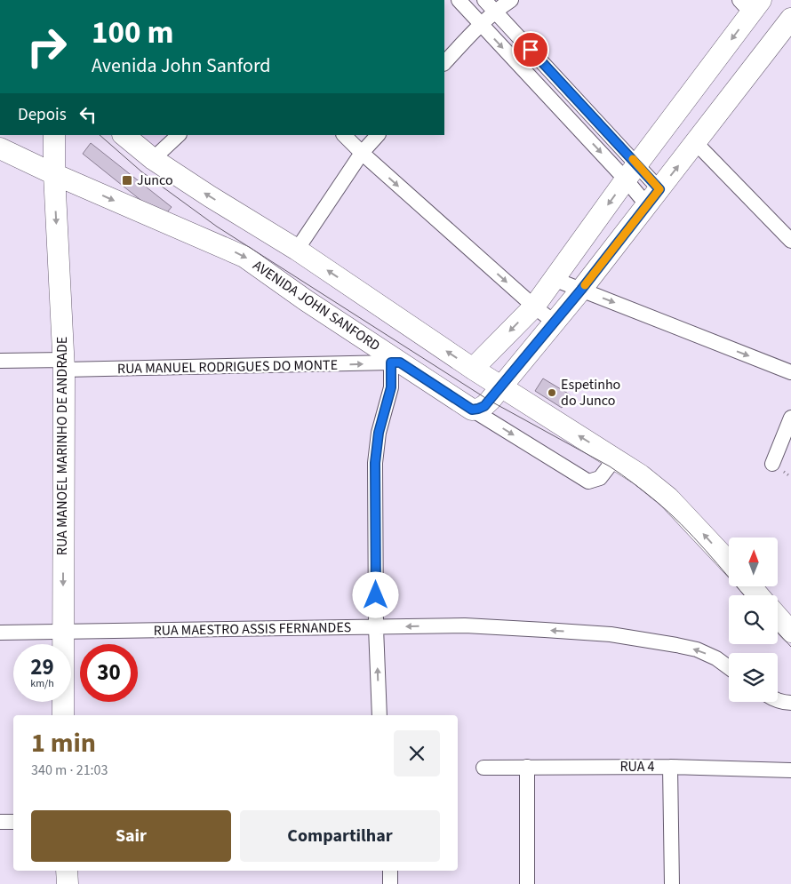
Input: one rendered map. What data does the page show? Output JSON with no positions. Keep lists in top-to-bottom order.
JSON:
{
  "streets": {
    "main road": ["AVENIDA JOHN SANFORD", "RUA MANOEL MARINHO DE ANDRADE"],
    "street": ["RUA MANUEL RODRIGUES DO MONTE", "RUA MAESTRO ASSIS FERNANDES", "RUA 4"]
  },
  "crossings": [
    ["AVENIDA JOHN SANFORD", "RUA MANUEL RODRIGUES DO MONTE"],
    ["AVENIDA JOHN SANFORD", "RUA MANOEL MARINHO DE ANDRADE"],
    ["RUA MANUEL RODRIGUES DO MONTE", "RUA MANOEL MARINHO DE ANDRADE"],
    ["RUA MANOEL MARINHO DE ANDRADE", "RUA MAESTRO ASSIS FERNANDES"]
  ],
  "one_way": ["RUA MANUEL RODRIGUES DO MONTE", "RUA MANOEL MARINHO DE ANDRADE", "RUA MAESTRO ASSIS FERNANDES"],
  "places": {
    "transit": ["Junco"],
    "other": ["Espetinho do Junco"]
  },
  "north": "top",
  "page": {
    "turn": ["100 m", "Avenida John Sanford"],
    "then": "Depois",
    "speed": "29 km/h",
    "limit": "30",
    "heading": ["1 min", "340 m · 21:03"],
    "buttons": ["Sair", "Compartilhar"]
  }
}
